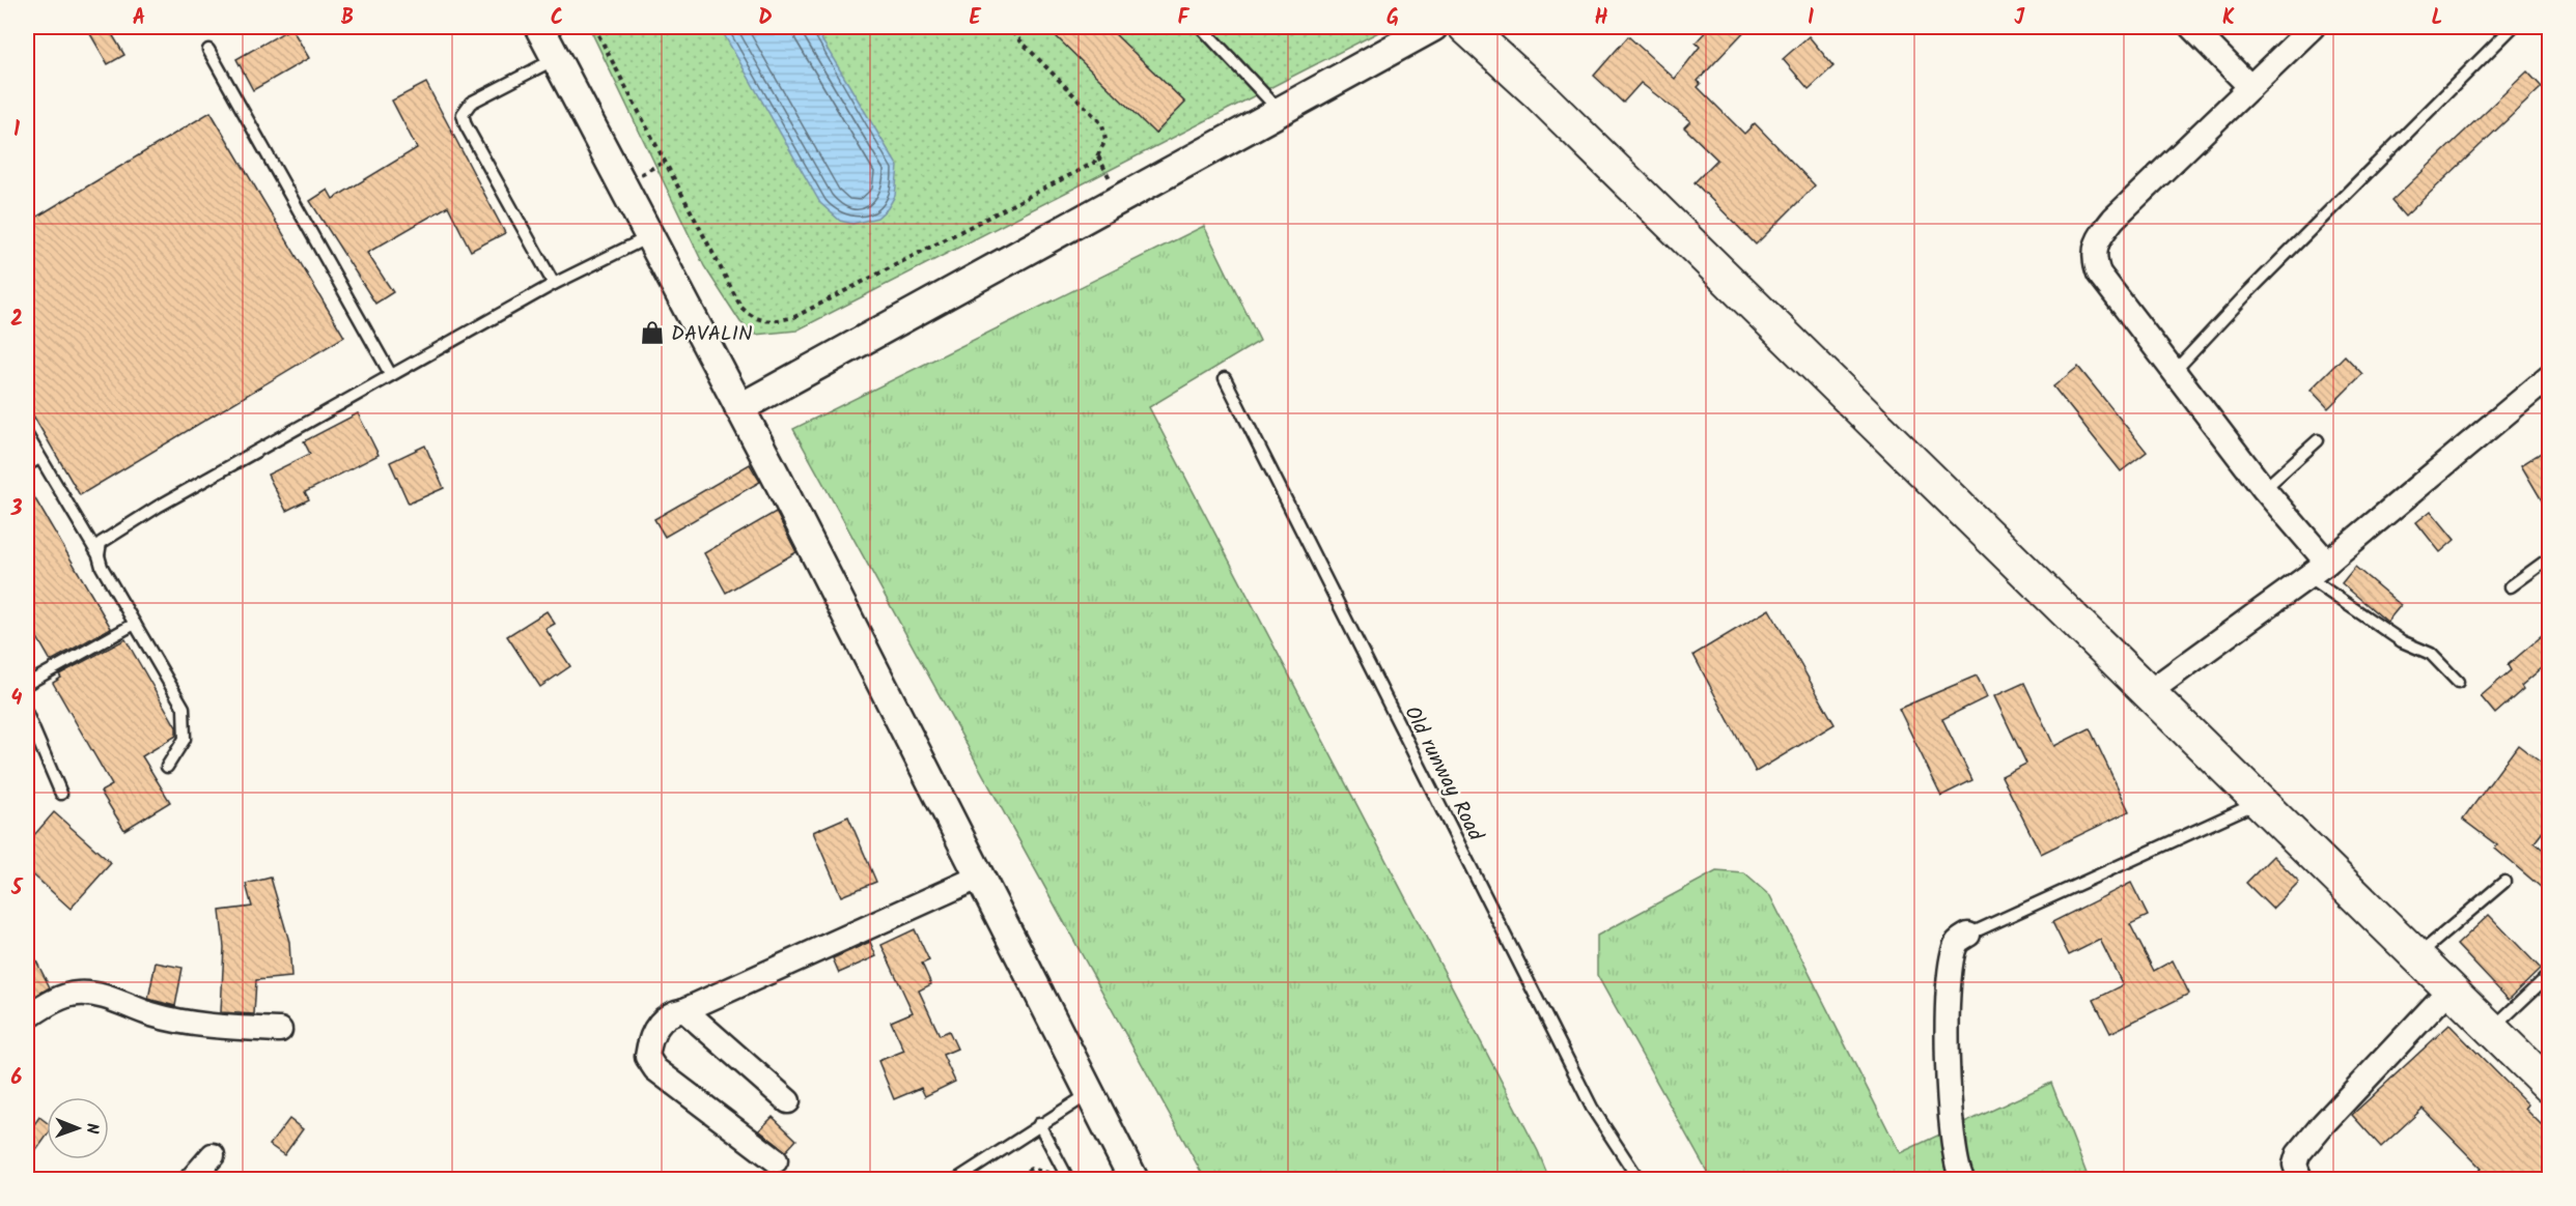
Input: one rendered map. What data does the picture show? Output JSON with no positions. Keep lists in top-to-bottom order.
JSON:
{
  "streets": {
    "lane": ["Old runway Road"]
  },
  "places": {
    "shop": ["DAVALIN"]
  },
  "north": "right",
  "grid": {
    "columns": [
      "A",
      "B",
      "C",
      "D",
      "E",
      "F",
      "G",
      "H",
      "I",
      "J",
      "K",
      "L"
    ],
    "rows": [
      "1",
      "2",
      "3",
      "4",
      "5",
      "6"
    ]
  }
}
